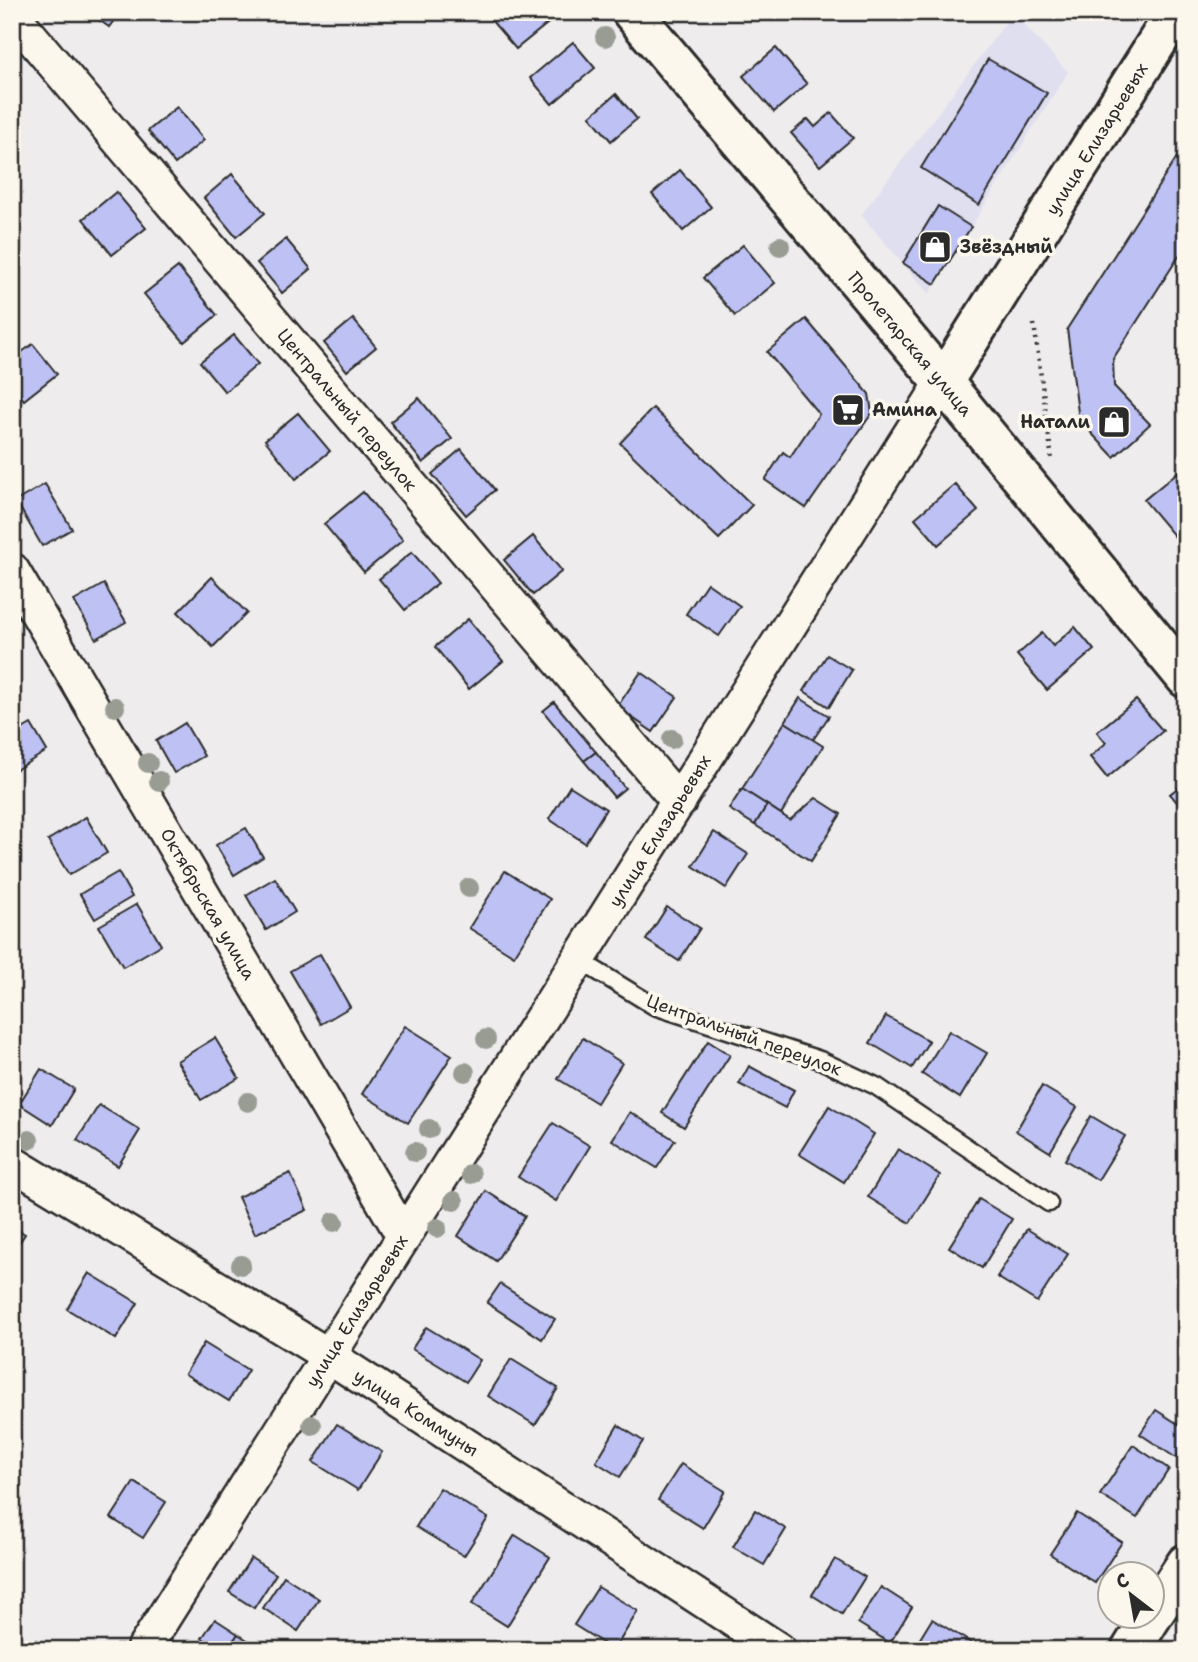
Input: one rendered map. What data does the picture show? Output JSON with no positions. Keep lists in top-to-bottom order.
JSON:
{
  "streets": {
    "street": [
      "улица Елизарьевых",
      "Пролетарская улица",
      "Центральный переулок",
      "Октябрьская улица",
      "улица Коммуны"
    ]
  },
  "crossings": [
    ["улица Елизарьевых", "Пролетарская улица"],
    ["улица Елизарьевых", "Центральный переулок"],
    ["улица Елизарьевых", "Октябрьская улица"],
    ["улица Елизарьевых", "улица Коммуны"]
  ],
  "places": {
    "shop": ["Звёздный", "Натали"],
    "supermarket": ["Амина"]
  },
  "north": "top left"
}
